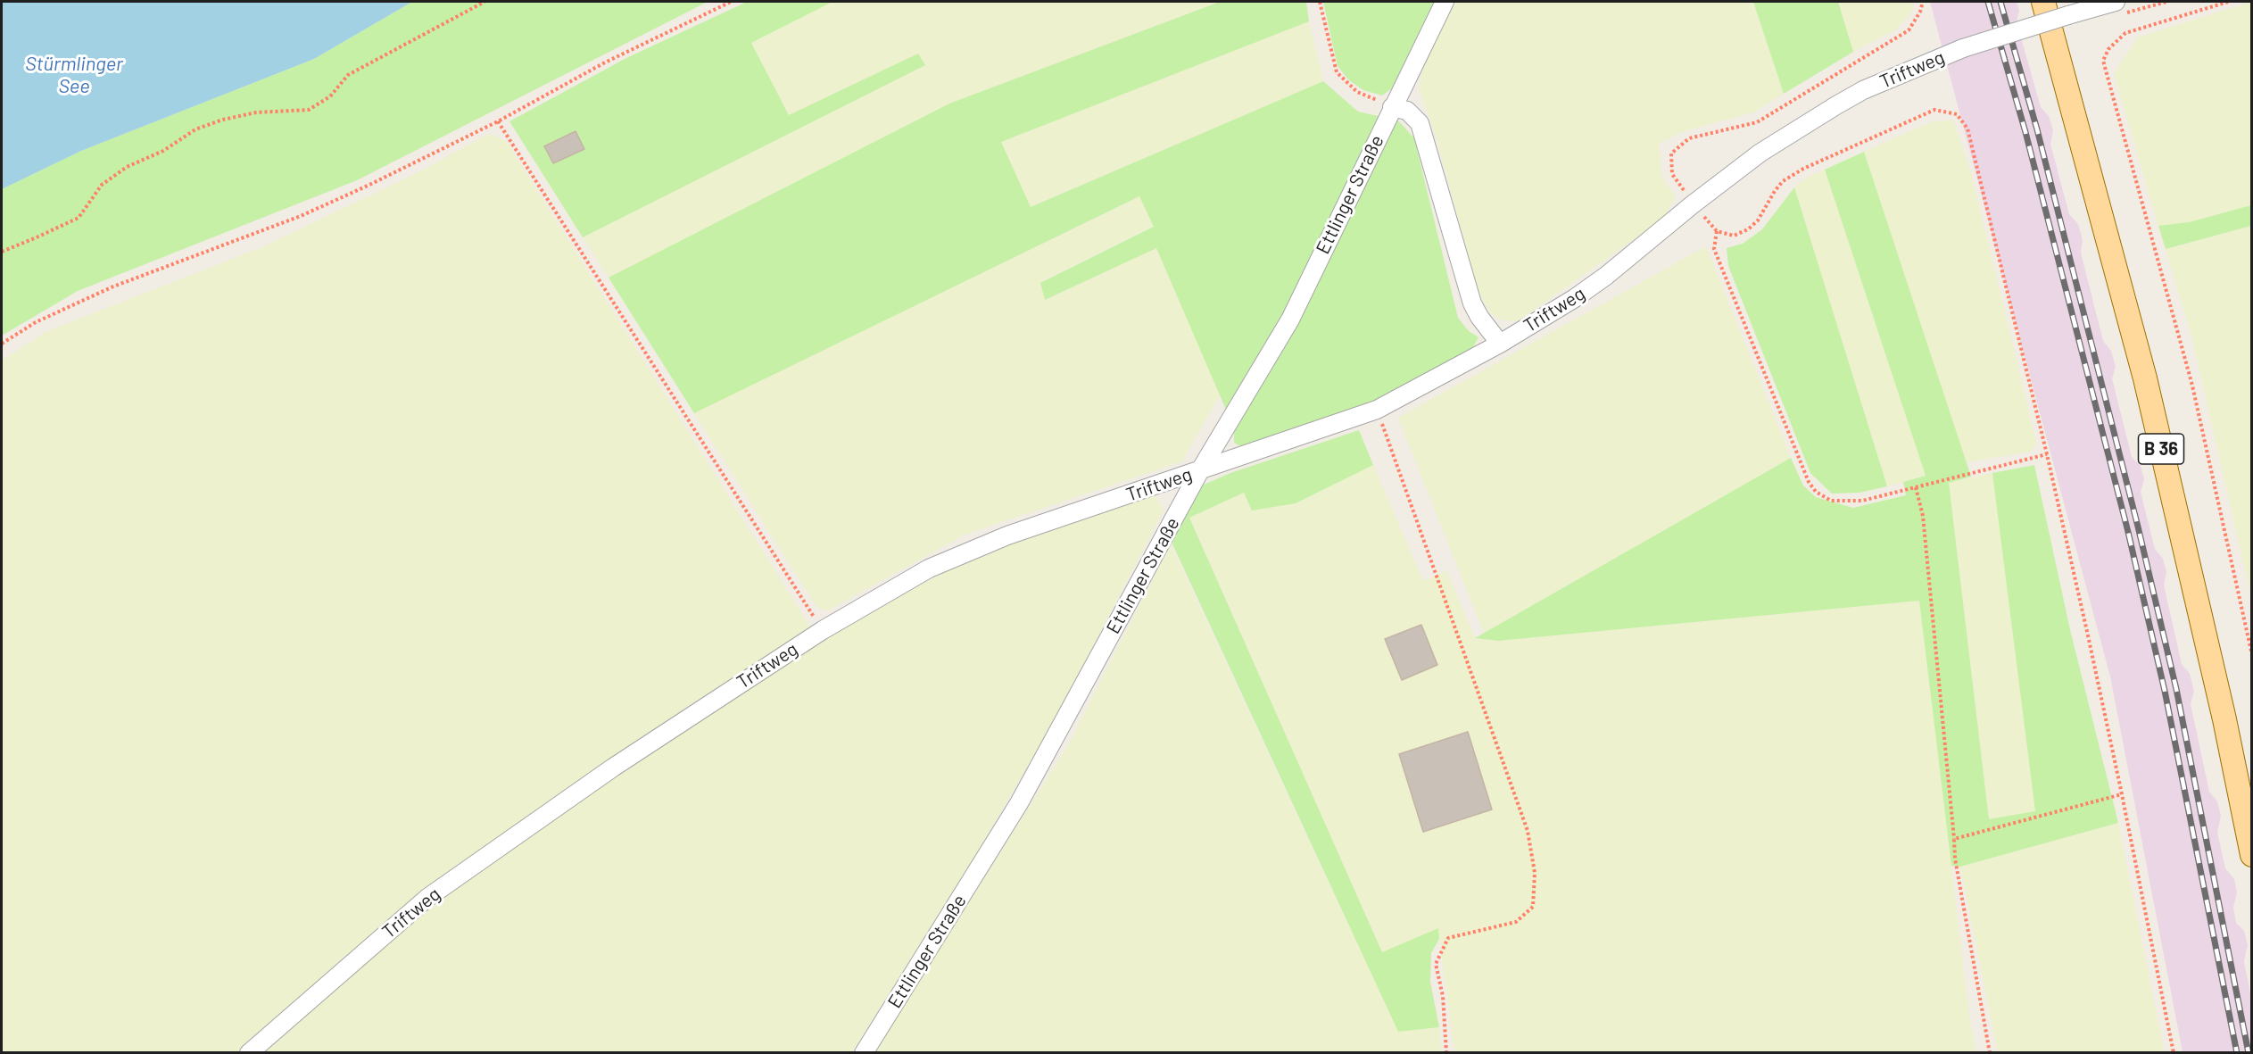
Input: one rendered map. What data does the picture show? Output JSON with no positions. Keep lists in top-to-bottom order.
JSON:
{
  "streets": {
    "main road": ["B 36"],
    "street": ["Triftweg", "Ettlinger Straße"]
  },
  "crossings": [
    ["Triftweg", "Ettlinger Straße"]
  ],
  "water": ["Stürmlinger See"]
}
